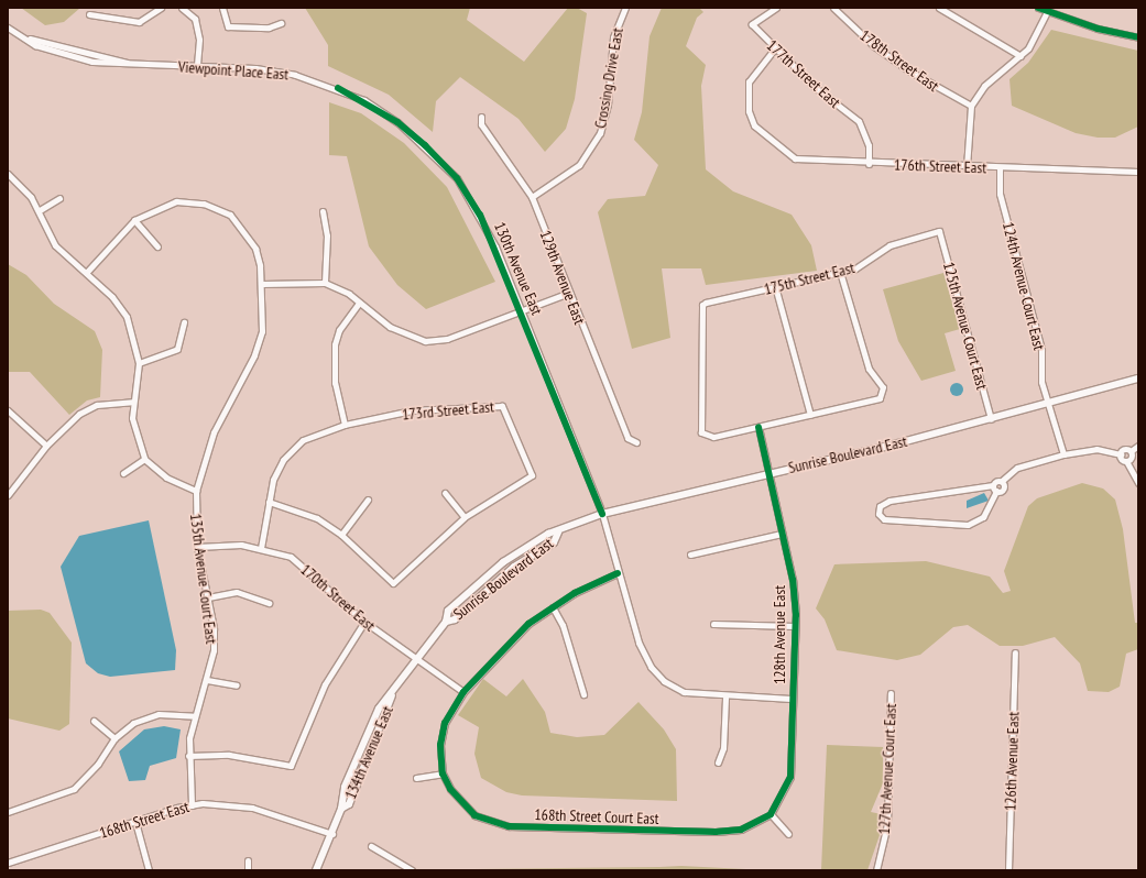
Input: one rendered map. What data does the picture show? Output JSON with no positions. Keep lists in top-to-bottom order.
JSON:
{
  "streets": {
    "street": [
      "178th Street East",
      "Viewpoint Place East",
      "177th Street East",
      "Crossing Drive East",
      "176th Street East",
      "130th Avenue East",
      "129th Avenue East",
      "175th Street East",
      "124th Avenue Court East",
      "125th Avenue Court East",
      "173rd Street East",
      "Sunrise Boulevard East",
      "135th Avenue Court East",
      "170th Street East",
      "128th Avenue East",
      "134th Avenue East",
      "126th Avenue East",
      "127th Avenue Court East",
      "168th Street Court East",
      "168th Street East"
    ]
  },
  "crossings": [
    ["Viewpoint Place East", "130th Avenue East"],
    ["177th Street East", "176th Street East"],
    ["Crossing Drive East", "129th Avenue East"],
    ["176th Street East", "124th Avenue Court East"],
    ["130th Avenue East", "Sunrise Boulevard East"],
    ["175th Street East", "125th Avenue Court East"],
    ["175th Street East", "128th Avenue East"],
    ["124th Avenue Court East", "Sunrise Boulevard East"],
    ["125th Avenue Court East", "Sunrise Boulevard East"],
    ["Sunrise Boulevard East", "170th Street East"],
    ["Sunrise Boulevard East", "128th Avenue East"],
    ["Sunrise Boulevard East", "134th Avenue East"],
    ["135th Avenue Court East", "170th Street East"],
    ["135th Avenue Court East", "168th Street East"],
    ["170th Street East", "134th Avenue East"],
    ["128th Avenue East", "168th Street Court East"],
    ["134th Avenue East", "168th Street East"]
  ]
}
